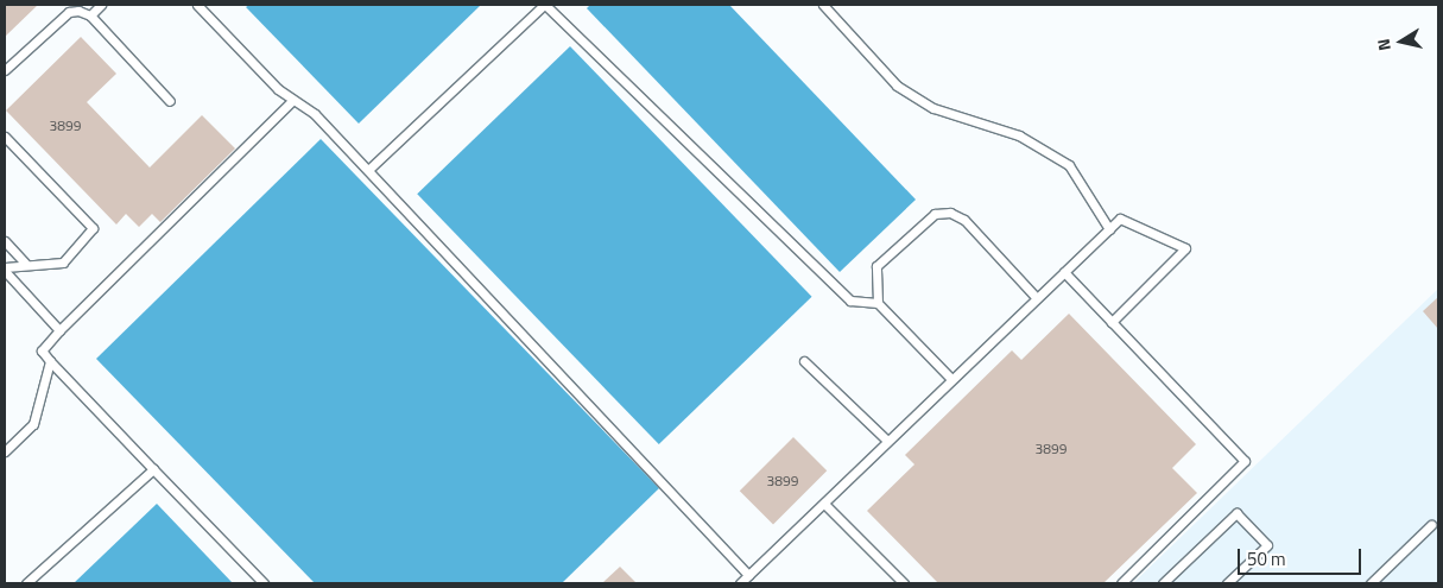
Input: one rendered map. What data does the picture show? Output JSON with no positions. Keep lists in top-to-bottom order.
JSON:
{
  "house_numbers": ["3899", "3899", "3899"],
  "scale_bar": "50 m",
  "north": "left"
}
